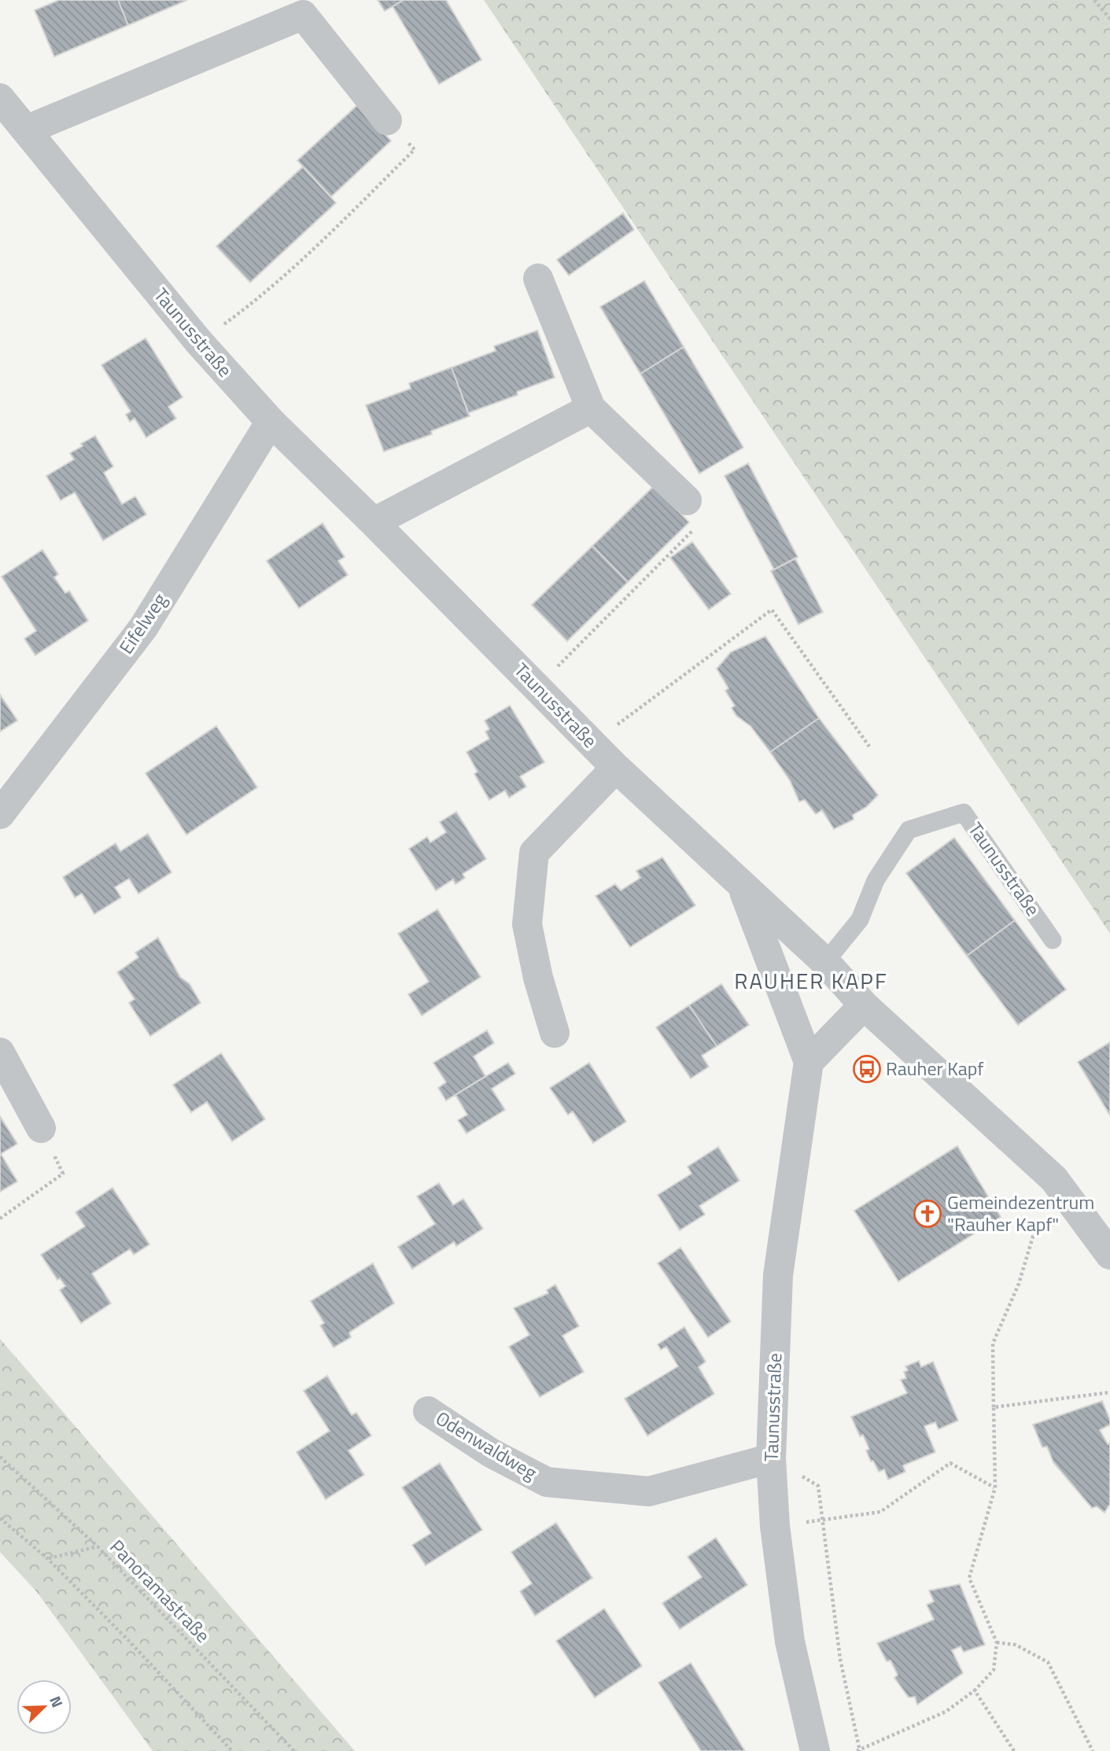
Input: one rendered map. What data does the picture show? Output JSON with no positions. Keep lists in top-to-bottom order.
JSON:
{
  "streets": {
    "street": ["Taunusstraße", "Eifelweg", "Odenwaldweg"],
    "path": ["Panoramastraße"]
  },
  "crossings": [
    ["Taunusstraße", "Eifelweg"],
    ["Taunusstraße", "Odenwaldweg"]
  ],
  "districts": ["RAUHER KAPF"],
  "places": {
    "bus stop": ["Rauher Kapf"],
    "church": ["Gemeindezentrum \"Rauher Kapf\""]
  },
  "north": "top right"
}
